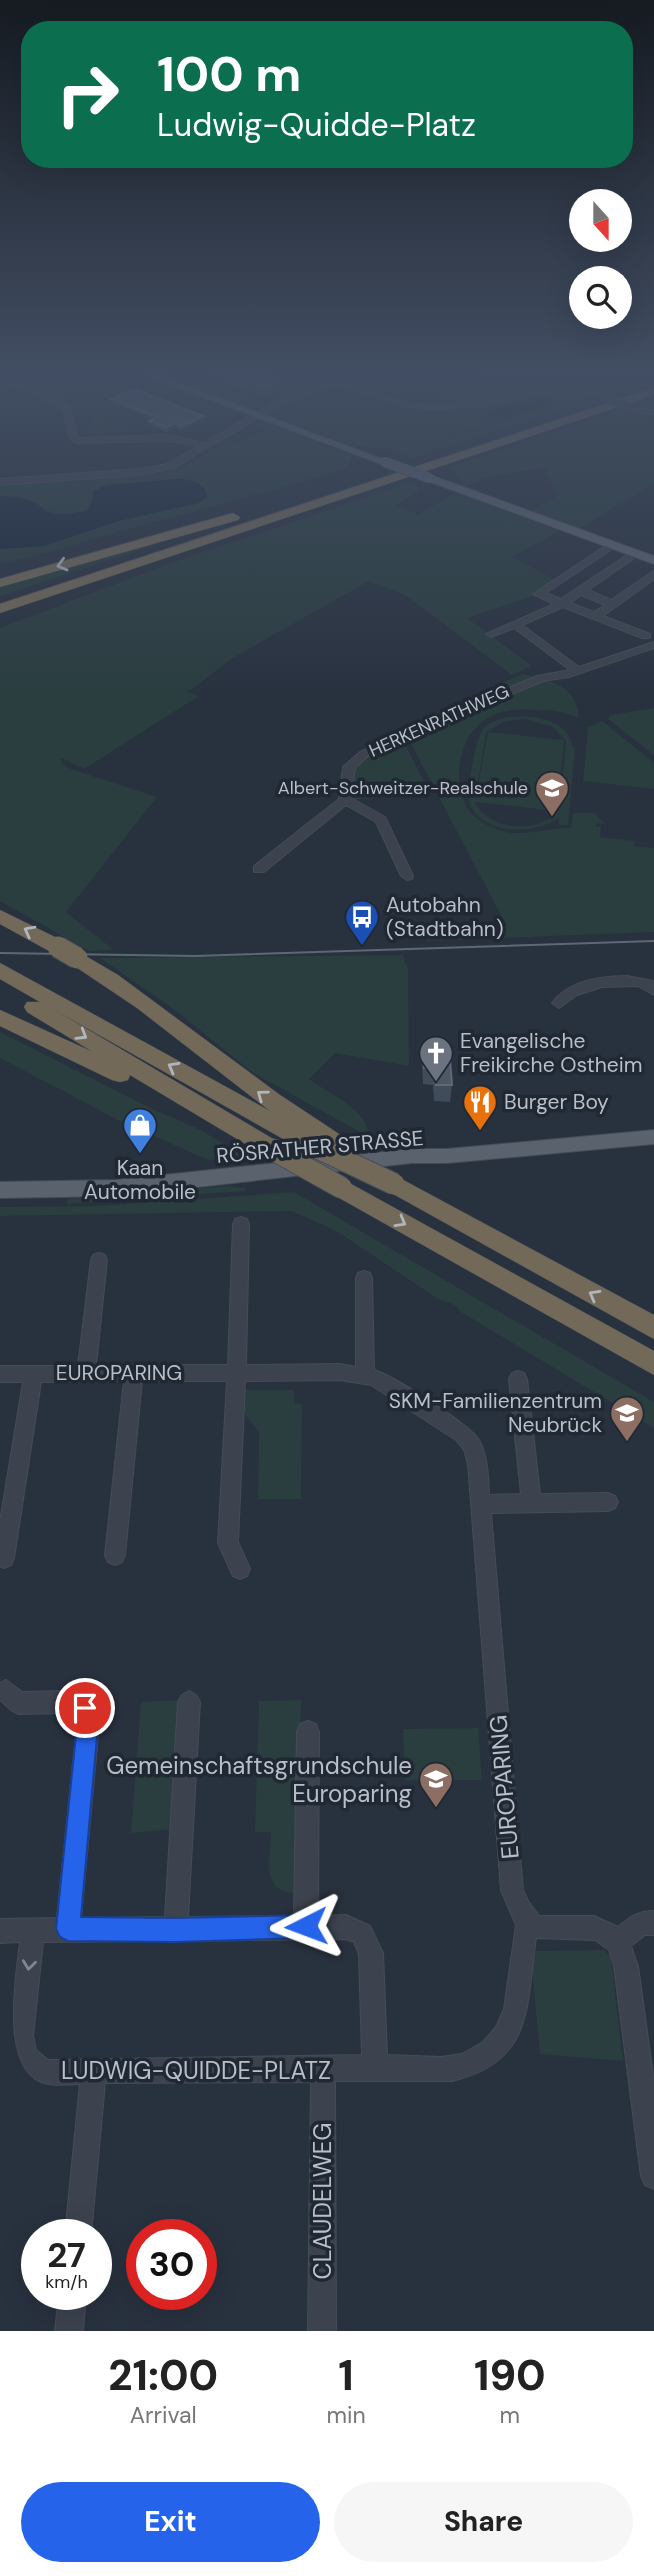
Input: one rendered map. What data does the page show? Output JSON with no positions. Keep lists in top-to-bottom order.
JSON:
{
  "streets": {
    "main road": ["RÖSRATHER STRASSE"],
    "street": [
      "HERKENRATHWEG",
      "EUROPARING",
      "LUDWIG-QUIDDE-PLATZ",
      "CLAUDELWEG"
    ]
  },
  "crossings": [
    ["EUROPARING", "LUDWIG-QUIDDE-PLATZ"],
    ["LUDWIG-QUIDDE-PLATZ", "CLAUDELWEG"]
  ],
  "places": {
    "school or university": ["Albert-Schweitzer-Realschule", "SKM-Familienzentrum Neubrück", "Gemeinschaftsgrundschule Europaring"],
    "bus stop": ["Autobahn (Stadtbahn)"],
    "church": ["Evangelische Freikirche Ostheim"],
    "restaurant": ["Burger Boy"],
    "shop": ["Kaan Automobile"]
  },
  "north": "bottom",
  "page": {
    "turn": ["100 m", "Ludwig-Quidde-Platz"],
    "speed": "27 km/h",
    "limit": "30",
    "eta": [
      "21:00",
      "Arrival",
      "1",
      "min",
      "190",
      "m"
    ],
    "buttons": ["Exit", "Share"]
  }
}
